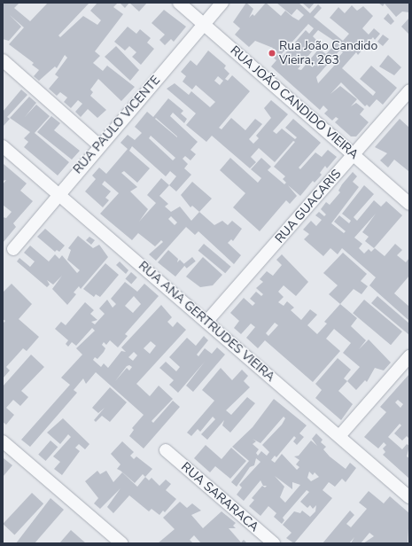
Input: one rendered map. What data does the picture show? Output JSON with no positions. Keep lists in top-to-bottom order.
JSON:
{
  "streets": {
    "street": [
      "RUA JOÃO CANDIDO VIEIRA",
      "RUA PAULO VICENTE",
      "RUA GUACARIS",
      "RUA ANA GERTRUDES VIEIRA",
      "RUA SARARACA"
    ]
  },
  "crossings": [
    ["RUA JOÃO CANDIDO VIEIRA", "RUA PAULO VICENTE"],
    ["RUA JOÃO CANDIDO VIEIRA", "RUA GUACARIS"],
    ["RUA PAULO VICENTE", "RUA ANA GERTRUDES VIEIRA"],
    ["RUA GUACARIS", "RUA ANA GERTRUDES VIEIRA"]
  ],
  "places": ["Rua João Candido Vieira, 263"]
}
